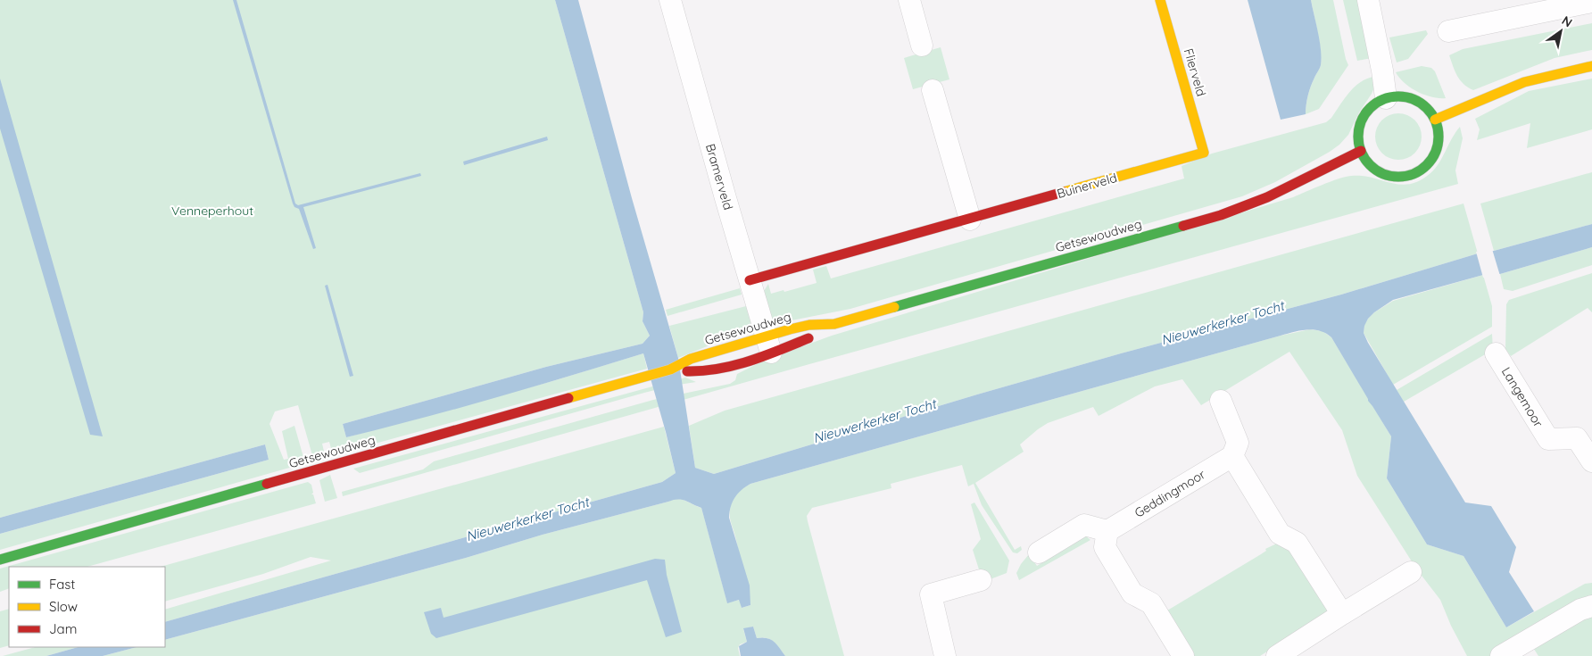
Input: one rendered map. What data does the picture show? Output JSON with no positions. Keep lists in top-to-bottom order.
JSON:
{
  "streets": {
    "main road": ["Flierveld", "Buinerveld", "Getsewoudweg"],
    "street": ["Bramerveld", "Langemoor", "Geddingmoor"]
  },
  "crossings": [
    ["Flierveld", "Buinerveld"],
    ["Bramerveld", "Buinerveld"],
    ["Bramerveld", "Getsewoudweg"]
  ],
  "water": ["Nieuwerkerker Tocht"],
  "parks": ["Venneperhout"],
  "legend": ["Fast", "Slow", "Jam"],
  "north": "top right"
}
